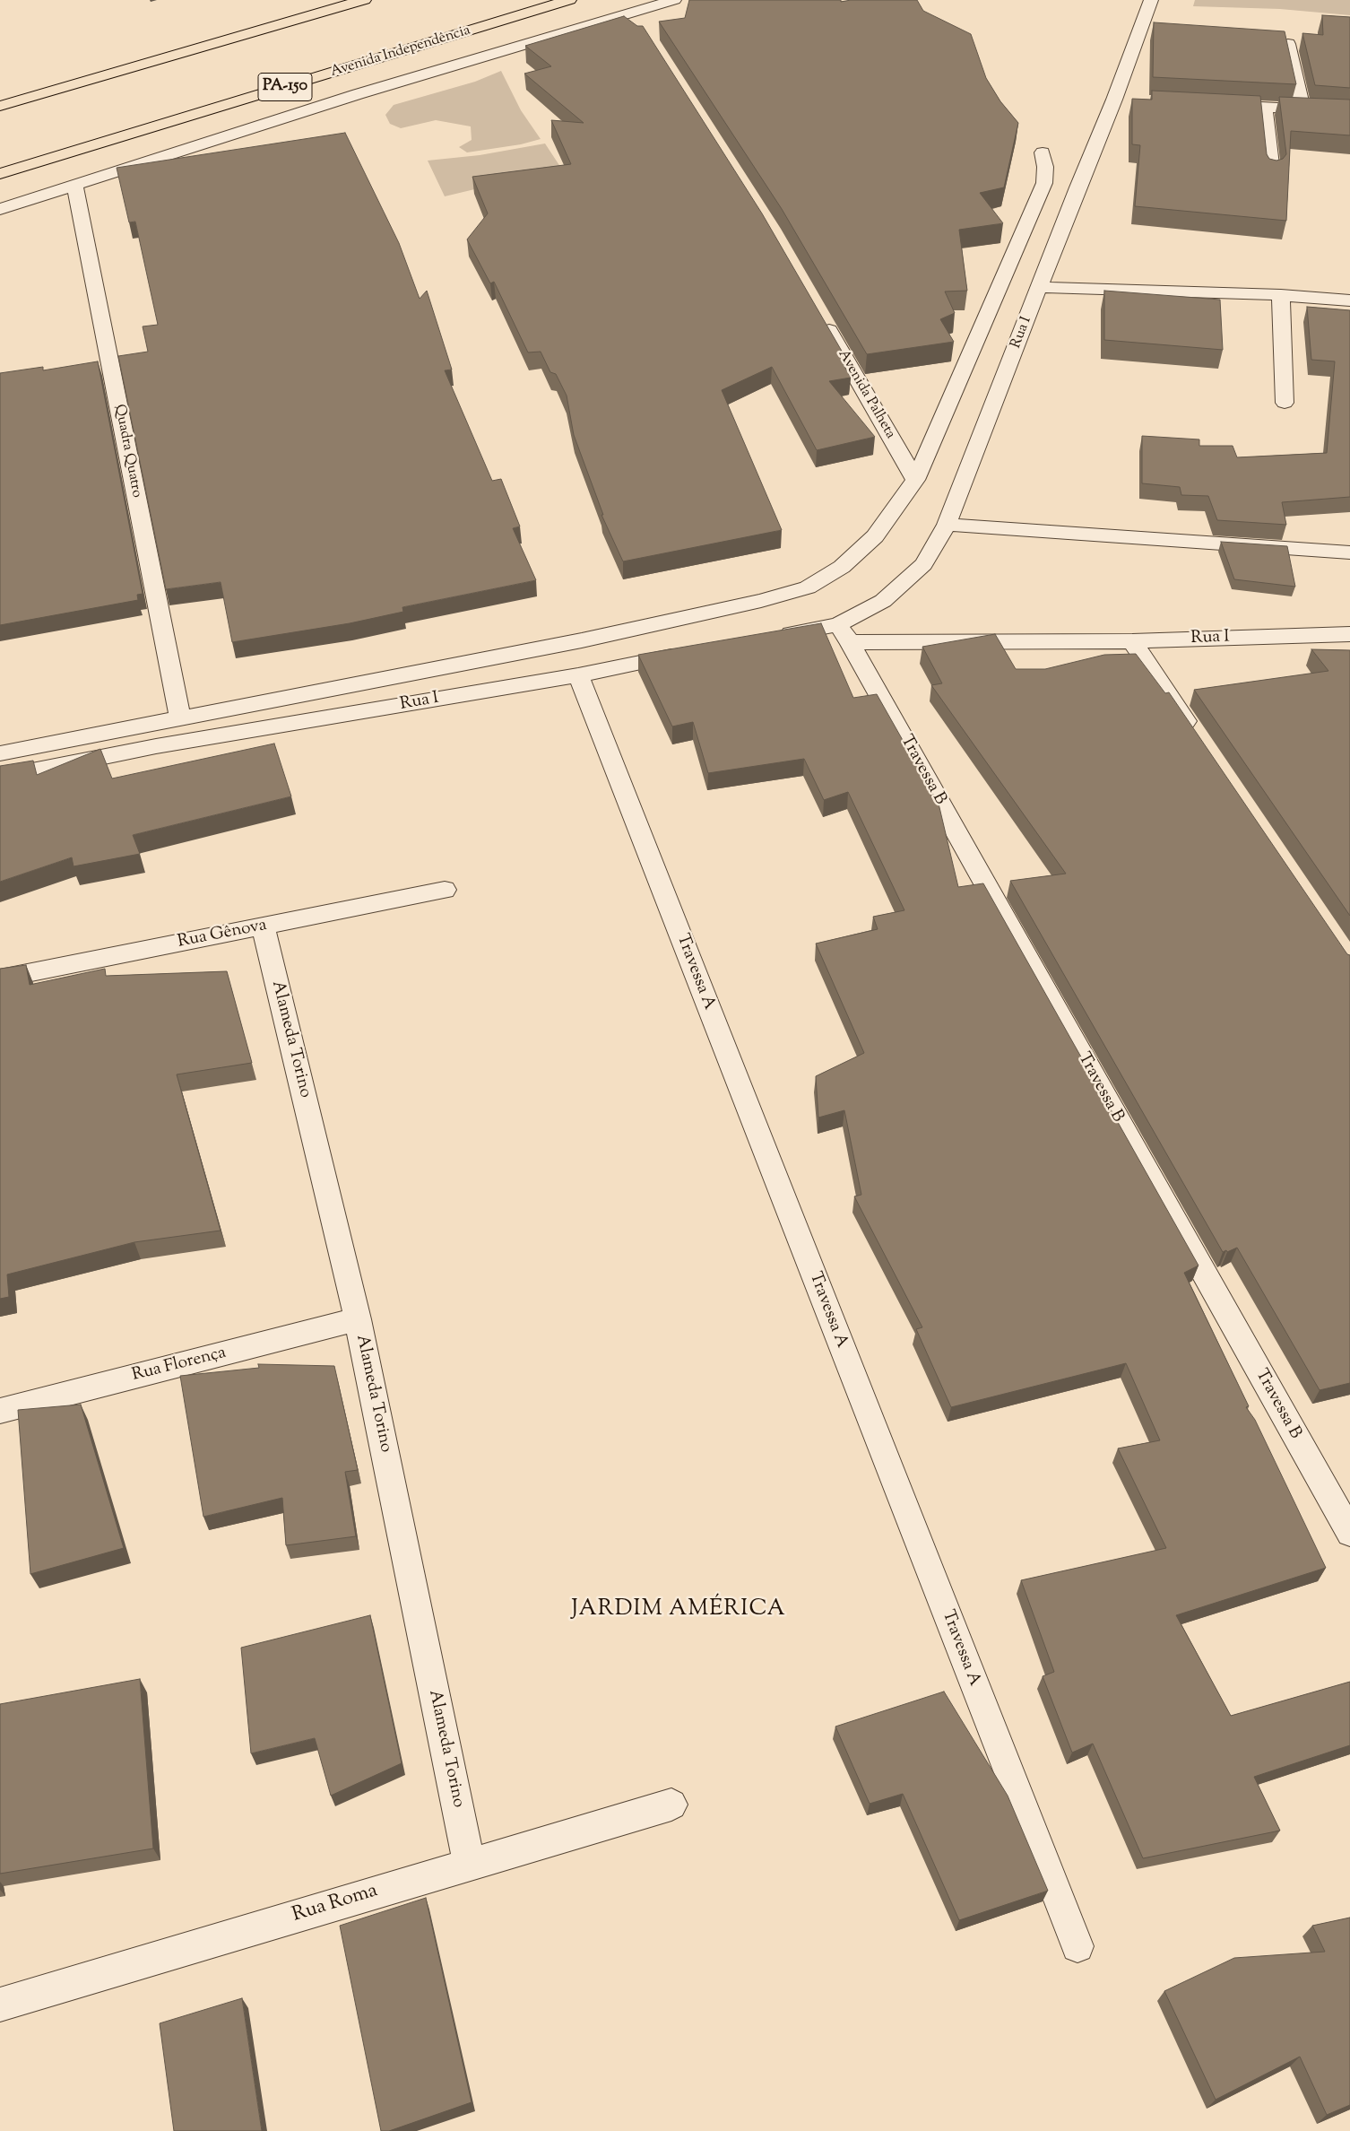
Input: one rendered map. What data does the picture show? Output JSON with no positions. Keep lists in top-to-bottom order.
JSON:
{
  "streets": {
    "main road": ["Avenida Independência", "PA-150"],
    "street": [
      "Rua I",
      "Avenida Palheta",
      "Quadra Quatro",
      "Travessa B",
      "Rua Gênova",
      "Travessa A",
      "Alameda Torino",
      "Rua Florença",
      "Rua Roma"
    ]
  },
  "crossings": [
    ["Rua I", "Travessa B"],
    ["Rua I", "Travessa A"],
    ["Rua Gênova", "Alameda Torino"],
    ["Alameda Torino", "Rua Florença"],
    ["Alameda Torino", "Rua Roma"]
  ],
  "districts": ["JARDIM AMÉRICA"]
}
